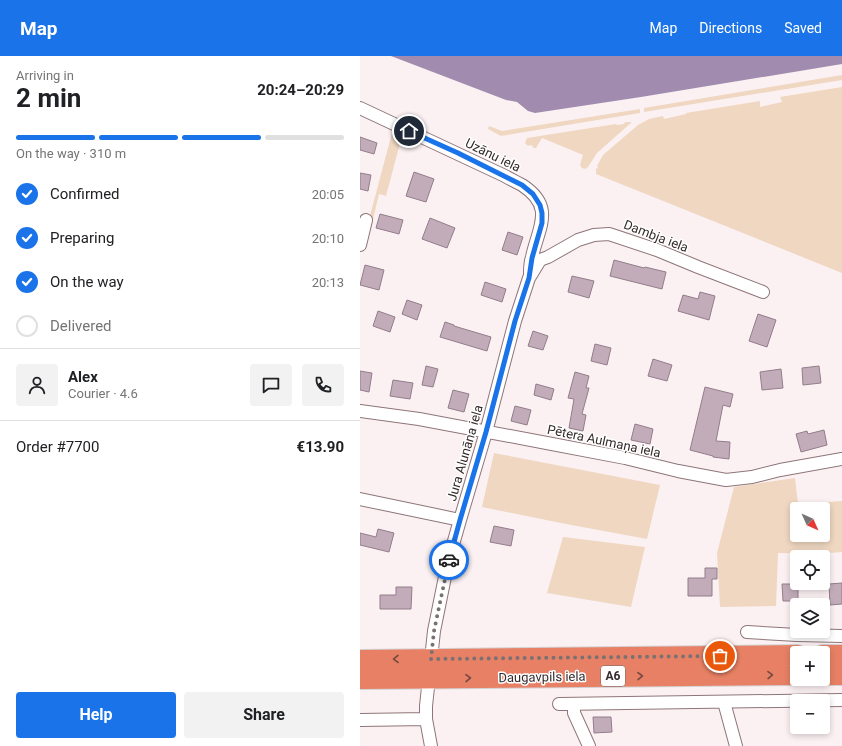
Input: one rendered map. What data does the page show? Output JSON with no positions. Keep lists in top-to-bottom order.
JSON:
{
  "streets": {
    "highway": ["A6", "Daugavpils iela"],
    "street": [
      "Uzānu iela",
      "Dambja iela",
      "Pētera Aulmaņa iela",
      "Jura Alunāna iela"
    ]
  },
  "crossings": [
    ["Uzānu iela", "Jura Alunāna iela"],
    ["Dambja iela", "Jura Alunāna iela"],
    ["Pētera Aulmaņa iela", "Jura Alunāna iela"],
    ["Jura Alunāna iela", "Daugavpils iela"]
  ],
  "north": "bottom right",
  "page": {
    "header": "Map",
    "nav": ["Map", "Directions", "Saved"],
    "heading": ["2 min", "Arriving in", "20:24–20:29"],
    "panel": [
      "Alex",
      "Courier · 4.6",
      "Order #7700",
      "€13.90"
    ],
    "bar": "On the way · 310 m",
    "list": [
      ["Confirmed", "20:05"],
      ["Preparing", "20:10"],
      ["On the way", "20:13"],
      "Delivered"
    ],
    "map_buttons": ["+", "−"],
    "buttons": ["Help", "Share"]
  }
}
